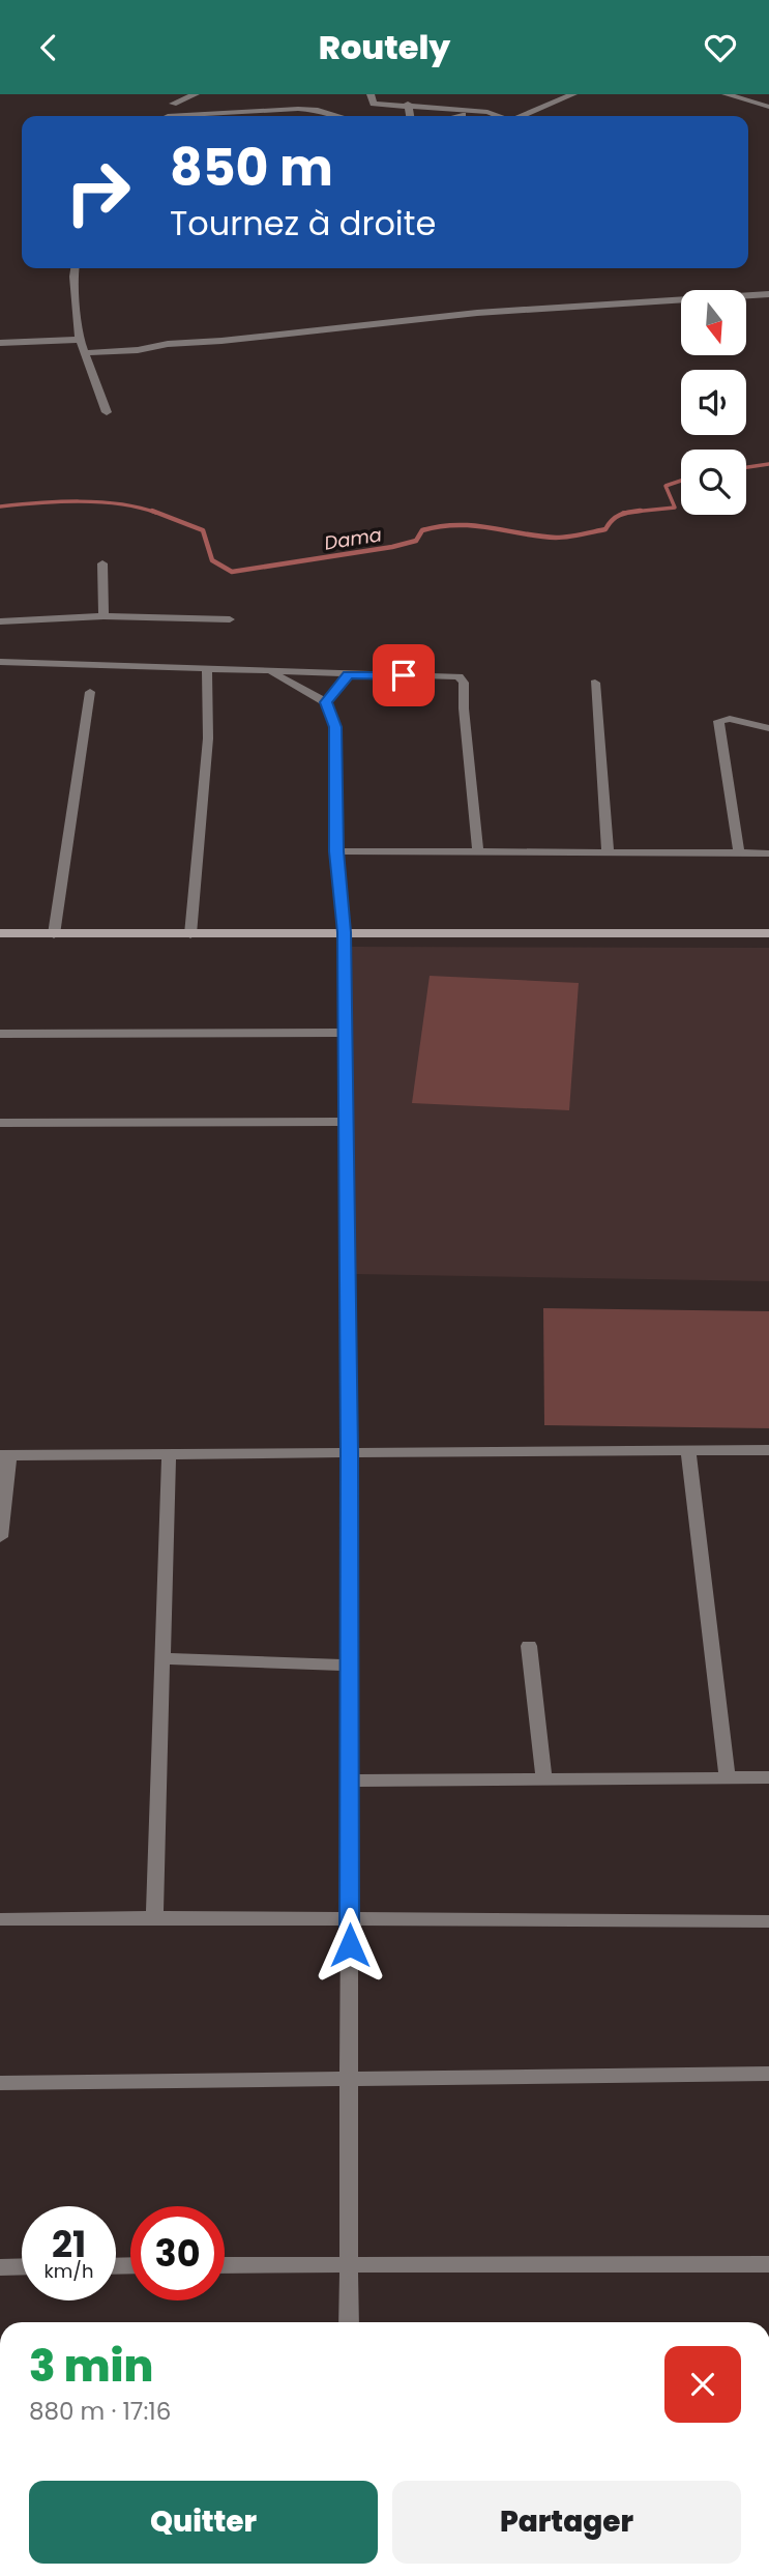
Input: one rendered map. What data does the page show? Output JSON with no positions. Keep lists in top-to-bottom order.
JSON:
{
  "water": ["Dama"],
  "north": "bottom",
  "page": {
    "header": "Routely",
    "turn": ["850 m", "Tournez à droite"],
    "speed": "21 km/h",
    "limit": "30",
    "heading": ["3 min", "880 m · 17:16"],
    "buttons": ["Quitter", "Partager"]
  }
}
